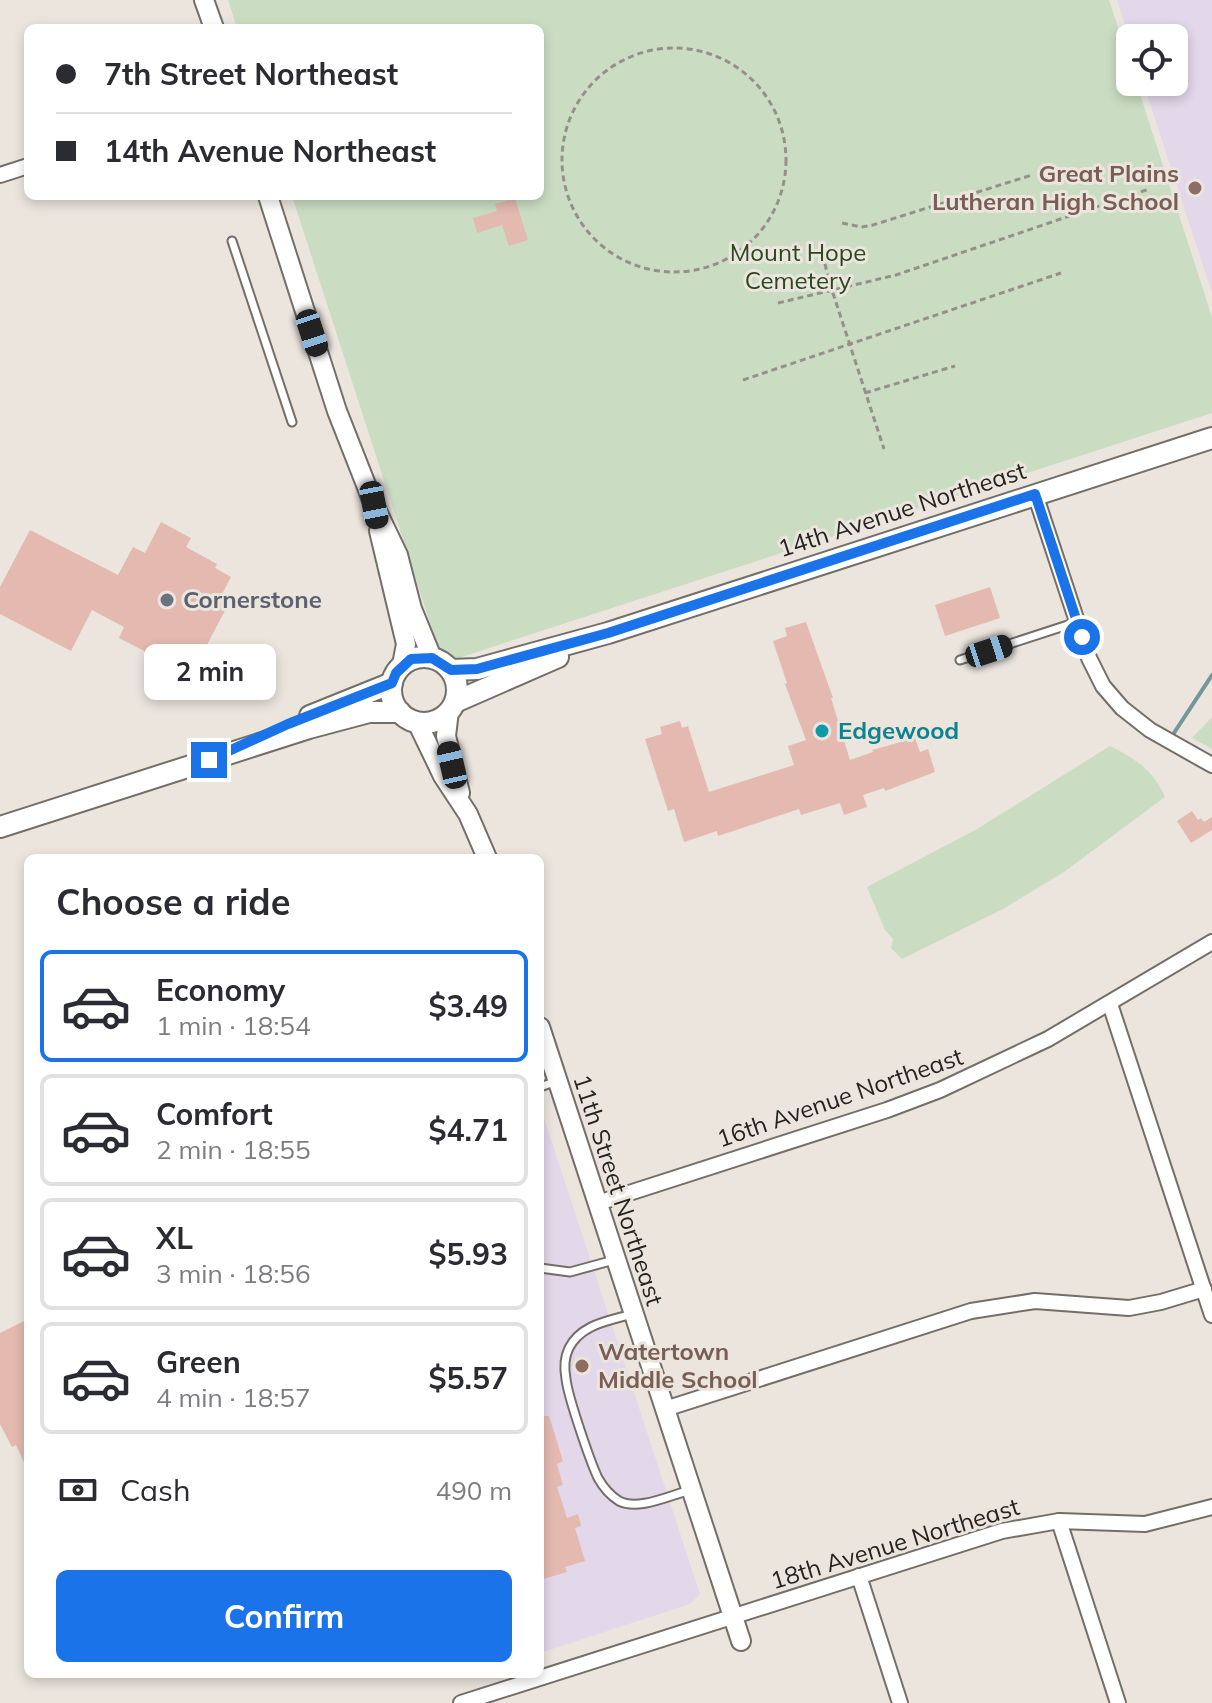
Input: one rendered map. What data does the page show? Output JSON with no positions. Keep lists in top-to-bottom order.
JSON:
{
  "streets": {
    "main road": ["14th Avenue Northeast"],
    "street": ["16th Avenue Northeast", "11th Street Northeast", "18th Avenue Northeast"]
  },
  "crossings": [
    ["16th Avenue Northeast", "11th Street Northeast"],
    ["11th Street Northeast", "18th Avenue Northeast"]
  ],
  "parks": ["Mount Hope Cemetery"],
  "places": [
    "Great Plains Lutheran High School",
    "Cornerstone",
    "Edgewood",
    "Watertown Middle School"
  ],
  "page": {
    "banner": ["7th Street Northeast", "14th Avenue Northeast"],
    "bubble": "2 min",
    "heading": "Choose a ride",
    "list": [
      {
        "name": "Economy",
        "note": "1 min · 18:54",
        "value": "$3.49"
      },
      {
        "name": "Comfort",
        "note": "2 min · 18:55",
        "value": "$4.71"
      },
      {
        "name": "XL",
        "note": "3 min · 18:56",
        "value": "$5.93"
      },
      {
        "name": "Green",
        "note": "4 min · 18:57",
        "value": "$5.57"
      }
    ],
    "pay": ["Cash", "490 m"],
    "buttons": "Confirm"
  }
}
